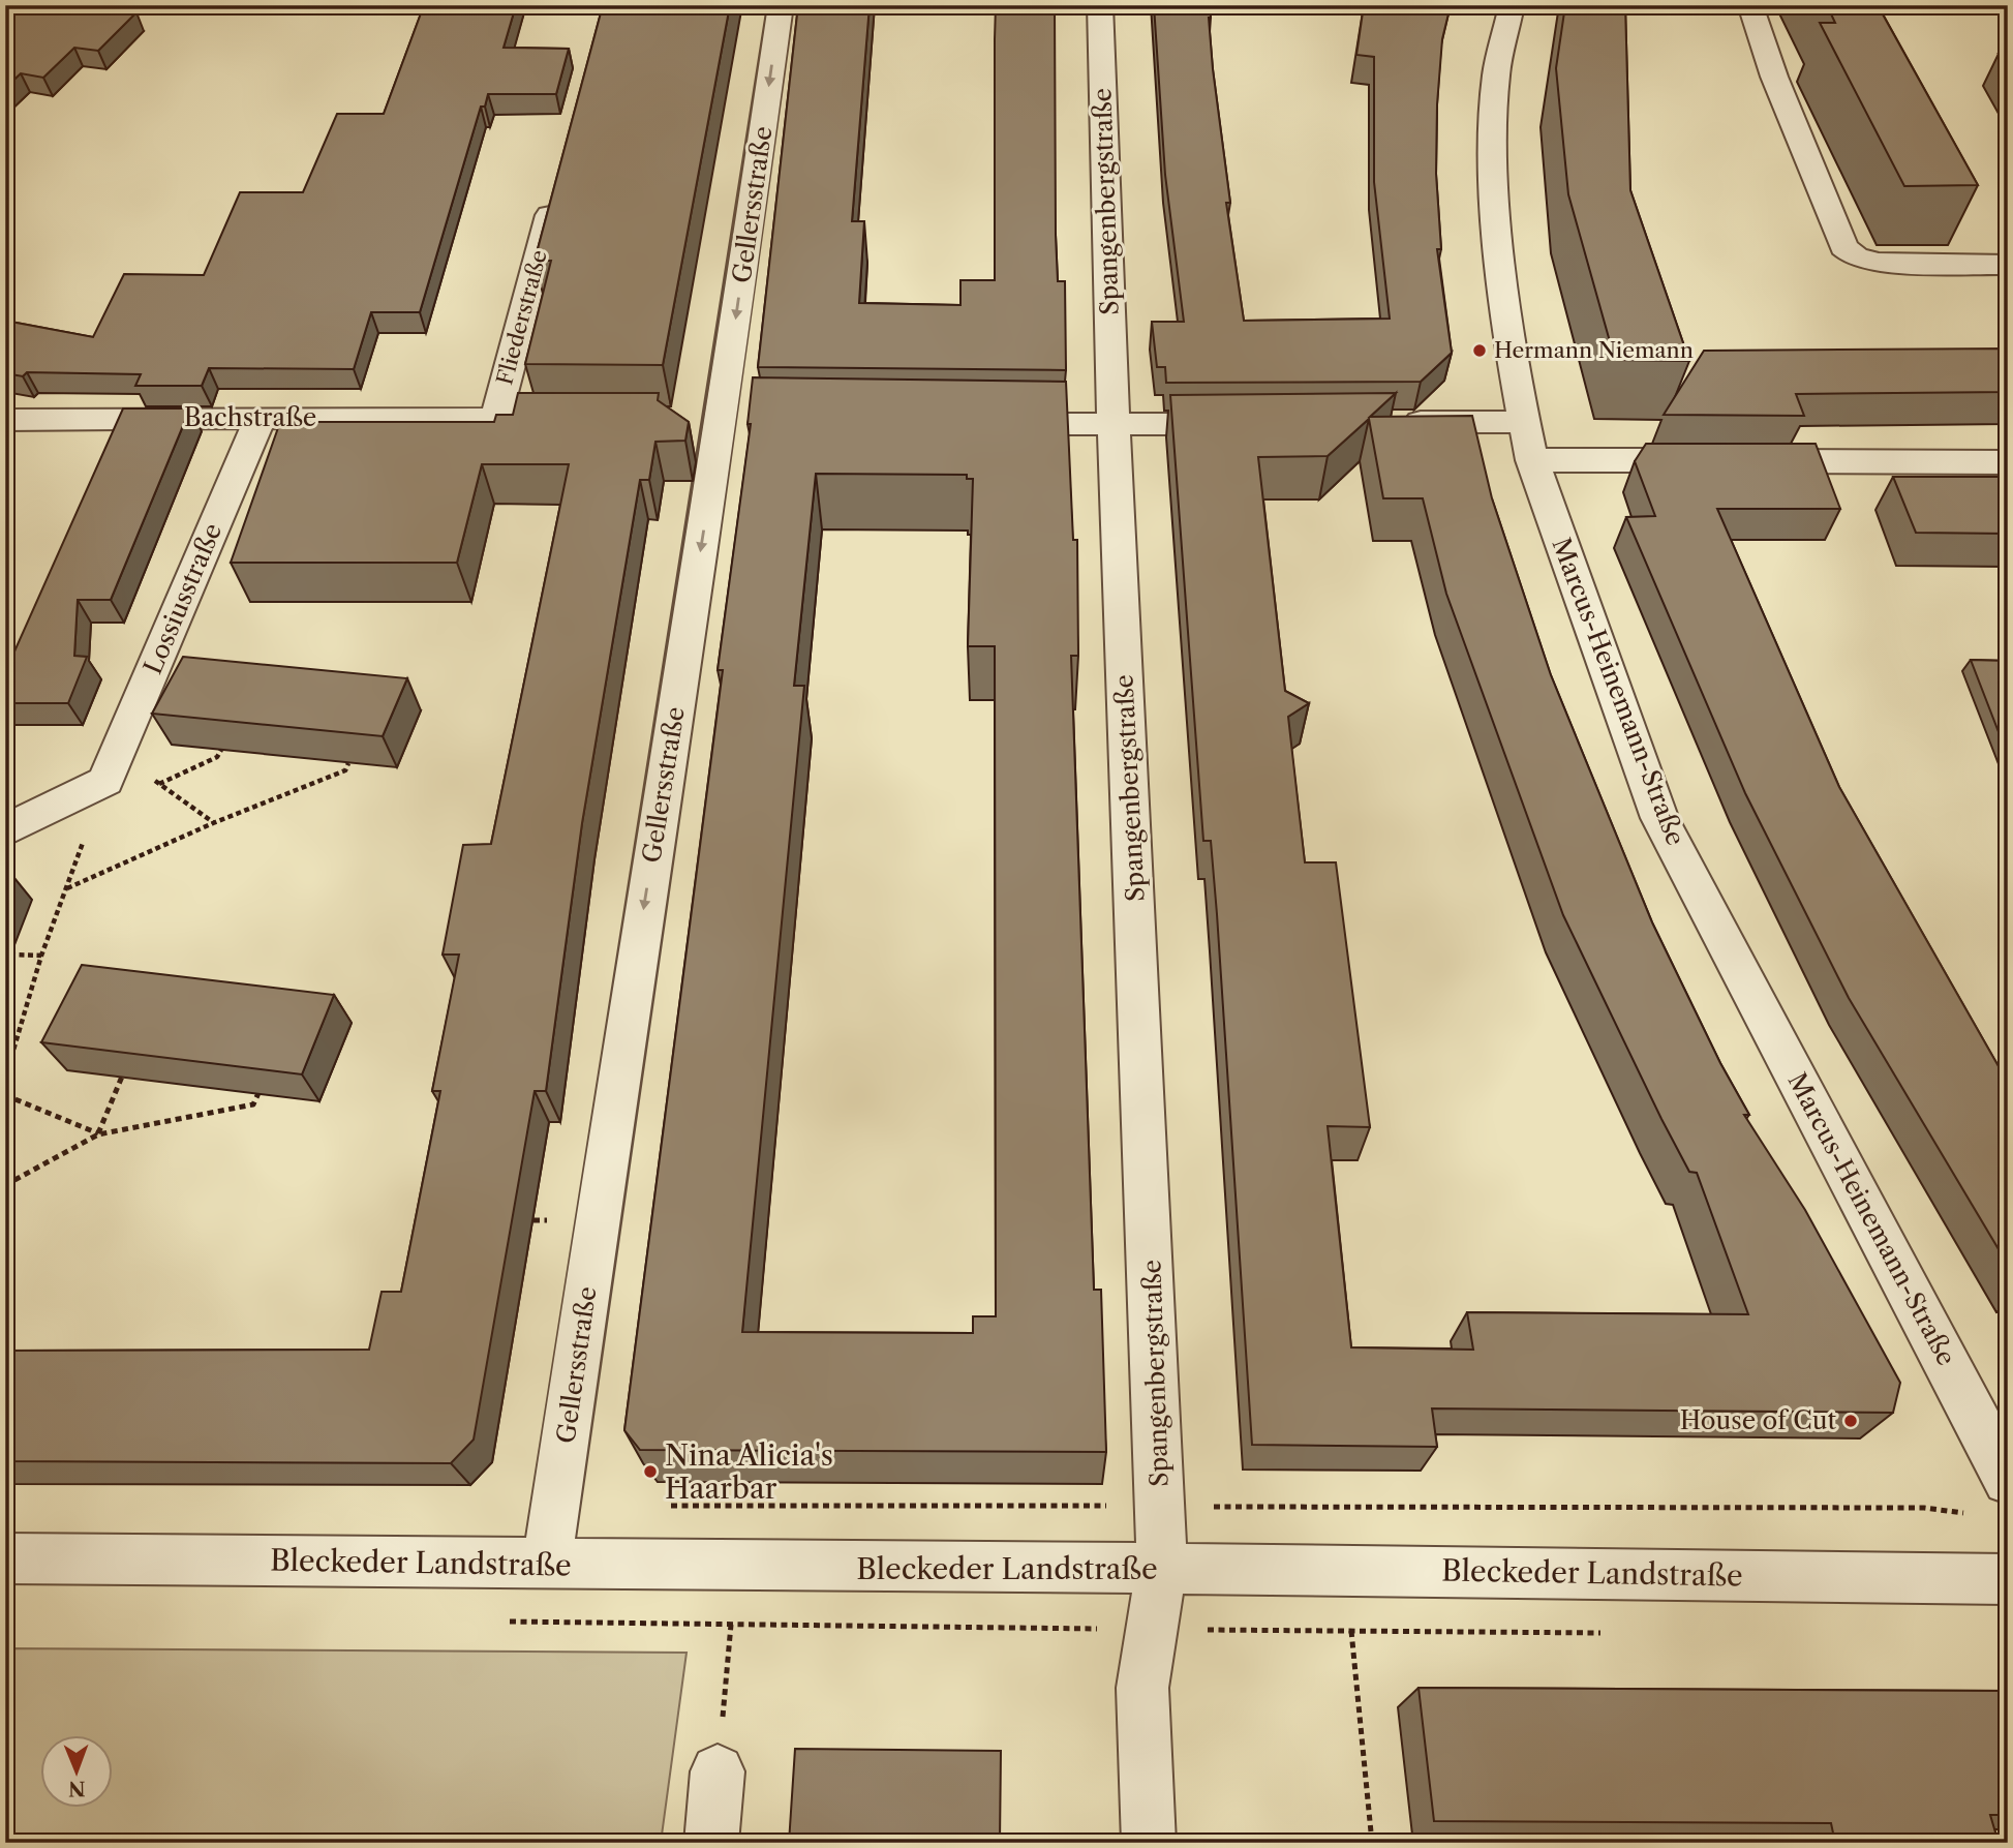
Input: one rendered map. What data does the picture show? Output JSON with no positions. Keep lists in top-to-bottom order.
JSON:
{
  "streets": {
    "street": [
      "Spangenbergstraße",
      "Gellersstraße",
      "Fliederstraße",
      "Bachstraße",
      "Lossiusstraße",
      "Marcus-Heinemann-Straße",
      "Bleckeder Landstraße"
    ]
  },
  "crossings": [
    ["Spangenbergstraße", "Bleckeder Landstraße"],
    ["Gellersstraße", "Bleckeder Landstraße"],
    ["Fliederstraße", "Bachstraße"],
    ["Bachstraße", "Lossiusstraße"]
  ],
  "one_way": ["Gellersstraße"],
  "places": ["Hermann Niemann", "House of Cut", "Nina Alicia's Haarbar"],
  "north": "bottom"
}
